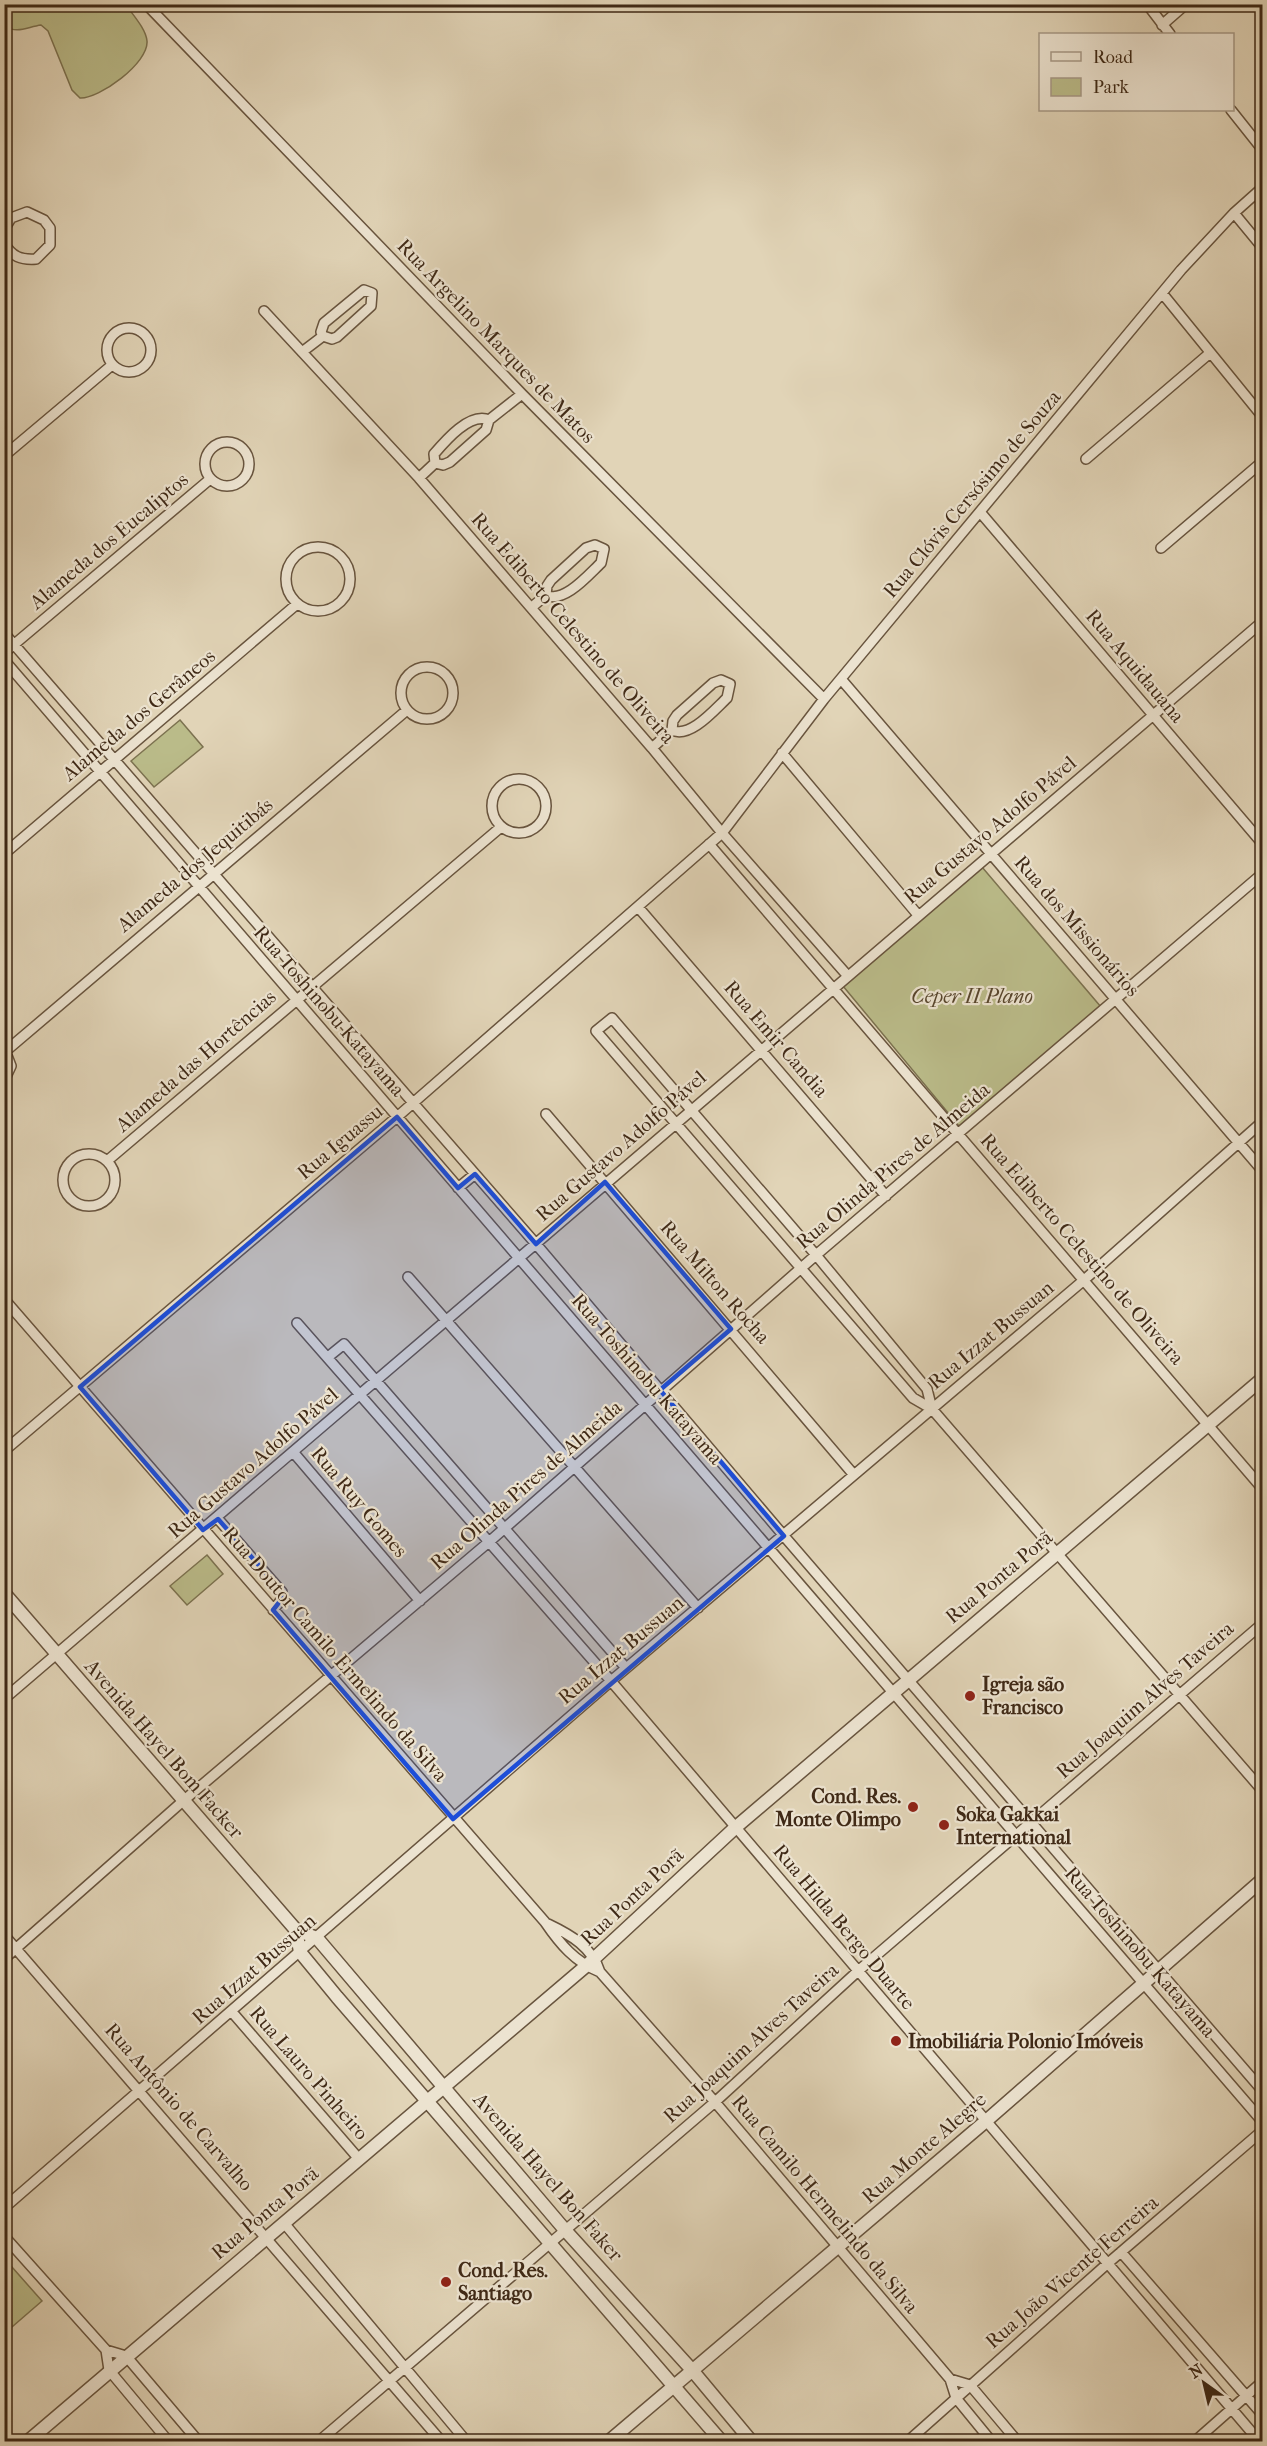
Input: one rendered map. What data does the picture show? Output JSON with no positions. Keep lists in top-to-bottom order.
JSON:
{
  "streets": {
    "street": [
      "Rua Argelino Marques de Matos",
      "Rua Clóvis Cersósimo de Souza",
      "Alameda dos Eucaliptos",
      "Rua Ediberto Celestino de Oliveira",
      "Rua Aquidauana",
      "Alameda dos Gerâneos",
      "Rua Gustavo Adolfo Pável",
      "Alameda dos Jequitibás",
      "Rua dos Missionários",
      "Rua Toshinobu Katayama",
      "Rua Emir Candia",
      "Alameda das Hortências",
      "Rua Iguassu",
      "Rua Olinda Pires de Almeida",
      "Rua Milton Rocha",
      "Rua Izzat Bussuan",
      "Rua Ruy Gomes",
      "Rua Ponta Porã",
      "Rua Doutor Camilo Ermelindo da Silva",
      "Rua Joaquim Alves Taveira",
      "Avenida Hayel Bom Facker",
      "Rua Hilda Bergo Duarte",
      "Rua Lauro Pinheiro",
      "Rua Antônio de Carvalho",
      "Rua Monte Alegre",
      "Avenida Hayel Bon Faker",
      "Rua Camilo Hermelindo da Silva",
      "Rua João Vicente Ferreira"
    ]
  },
  "crossings": [
    ["Rua Argelino Marques de Matos", "Rua Clóvis Cersósimo de Souza"],
    ["Rua Clóvis Cersósimo de Souza", "Rua Ediberto Celestino de Oliveira"],
    ["Rua Clóvis Cersósimo de Souza", "Rua Aquidauana"],
    ["Rua Clóvis Cersósimo de Souza", "Rua dos Missionários"],
    ["Rua Clóvis Cersósimo de Souza", "Rua Iguassu"],
    ["Alameda dos Eucaliptos", "Rua Toshinobu Katayama"],
    ["Rua Ediberto Celestino de Oliveira", "Rua Gustavo Adolfo Pável"],
    ["Rua Ediberto Celestino de Oliveira", "Rua Iguassu"],
    ["Rua Ediberto Celestino de Oliveira", "Rua Olinda Pires de Almeida"],
    ["Rua Ediberto Celestino de Oliveira", "Rua Izzat Bussuan"],
    ["Rua Ediberto Celestino de Oliveira", "Rua Ponta Porã"],
    ["Rua Aquidauana", "Rua Gustavo Adolfo Pável"],
    ["Alameda dos Gerâneos", "Rua Toshinobu Katayama"],
    ["Rua Gustavo Adolfo Pável", "Rua dos Missionários"],
    ["Rua Gustavo Adolfo Pável", "Rua Toshinobu Katayama"],
    ["Rua Gustavo Adolfo Pável", "Rua Emir Candia"],
    ["Rua Gustavo Adolfo Pável", "Rua Milton Rocha"],
    ["Rua Gustavo Adolfo Pável", "Rua Ruy Gomes"],
    ["Rua Gustavo Adolfo Pável", "Rua Doutor Camilo Ermelindo da Silva"],
    ["Rua Gustavo Adolfo Pável", "Avenida Hayel Bom Facker"],
    ["Rua Gustavo Adolfo Pável", "Rua Hilda Bergo Duarte"],
    ["Alameda dos Jequitibás", "Rua Toshinobu Katayama"],
    ["Rua dos Missionários", "Rua Olinda Pires de Almeida"],
    ["Rua dos Missionários", "Rua Izzat Bussuan"],
    ["Rua Toshinobu Katayama", "Alameda das Hortências"],
    ["Rua Toshinobu Katayama", "Rua Iguassu"],
    ["Rua Toshinobu Katayama", "Rua Olinda Pires de Almeida"],
    ["Rua Toshinobu Katayama", "Rua Izzat Bussuan"],
    ["Rua Toshinobu Katayama", "Rua Ponta Porã"],
    ["Rua Toshinobu Katayama", "Rua Joaquim Alves Taveira"],
    ["Rua Toshinobu Katayama", "Rua Monte Alegre"],
    ["Rua Emir Candia", "Rua Iguassu"],
    ["Rua Emir Candia", "Rua Olinda Pires de Almeida"],
    ["Rua Iguassu", "Rua Doutor Camilo Ermelindo da Silva"],
    ["Rua Olinda Pires de Almeida", "Rua Milton Rocha"],
    ["Rua Olinda Pires de Almeida", "Rua Ruy Gomes"],
    ["Rua Olinda Pires de Almeida", "Rua Doutor Camilo Ermelindo da Silva"],
    ["Rua Olinda Pires de Almeida", "Avenida Hayel Bom Facker"],
    ["Rua Olinda Pires de Almeida", "Rua Hilda Bergo Duarte"],
    ["Rua Olinda Pires de Almeida", "Rua Antônio de Carvalho"],
    ["Rua Milton Rocha", "Rua Izzat Bussuan"],
    ["Rua Izzat Bussuan", "Rua Doutor Camilo Ermelindo da Silva"],
    ["Rua Izzat Bussuan", "Avenida Hayel Bom Facker"],
    ["Rua Izzat Bussuan", "Rua Hilda Bergo Duarte"],
    ["Rua Izzat Bussuan", "Rua Lauro Pinheiro"],
    ["Rua Izzat Bussuan", "Rua Antônio de Carvalho"],
    ["Rua Izzat Bussuan", "Avenida Hayel Bon Faker"],
    ["Rua Ponta Porã", "Rua Hilda Bergo Duarte"],
    ["Rua Ponta Porã", "Rua Lauro Pinheiro"],
    ["Rua Ponta Porã", "Rua Antônio de Carvalho"],
    ["Rua Ponta Porã", "Avenida Hayel Bon Faker"],
    ["Rua Ponta Porã", "Rua Camilo Hermelindo da Silva"],
    ["Rua Doutor Camilo Ermelindo da Silva", "Rua Camilo Hermelindo da Silva"],
    ["Rua Joaquim Alves Taveira", "Rua Hilda Bergo Duarte"],
    ["Rua Joaquim Alves Taveira", "Rua Antônio de Carvalho"],
    ["Rua Joaquim Alves Taveira", "Avenida Hayel Bon Faker"],
    ["Rua Joaquim Alves Taveira", "Rua Camilo Hermelindo da Silva"],
    ["Avenida Hayel Bom Facker", "Avenida Hayel Bon Faker"],
    ["Rua Hilda Bergo Duarte", "Rua Monte Alegre"],
    ["Rua Hilda Bergo Duarte", "Rua João Vicente Ferreira"],
    ["Rua Monte Alegre", "Avenida Hayel Bon Faker"],
    ["Rua Monte Alegre", "Rua Camilo Hermelindo da Silva"],
    ["Rua Camilo Hermelindo da Silva", "Rua João Vicente Ferreira"]
  ],
  "parks": ["Ceper II Plano"],
  "places": [
    "Igreja são Francisco",
    "Cond. Res. Monte Olimpo",
    "Soka Gakkai International",
    "Imobiliária Polonio Imóveis",
    "Cond. Res. Santiago"
  ],
  "legend": ["Road", "Park"],
  "north": "top left"
}
